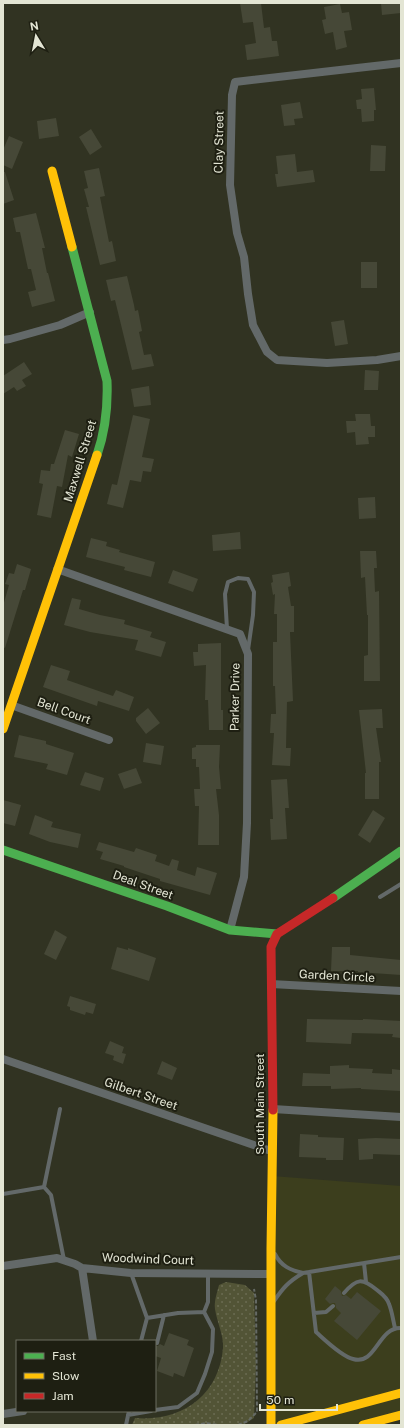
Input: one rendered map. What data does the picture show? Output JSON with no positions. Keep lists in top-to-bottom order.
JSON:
{
  "streets": {
    "street": [
      "Clay Street",
      "Maxwell Street",
      "Parker Drive",
      "Bell Court",
      "Deal Street",
      "Garden Circle",
      "Gilbert Street",
      "South Main Street",
      "Woodwind Court"
    ]
  },
  "crossings": [
    ["Maxwell Street", "Parker Drive"],
    ["Maxwell Street", "Bell Court"],
    ["Parker Drive", "Deal Street"],
    ["Deal Street", "South Main Street"],
    ["Garden Circle", "South Main Street"],
    ["Gilbert Street", "South Main Street"],
    ["South Main Street", "Woodwind Court"]
  ],
  "legend": ["Fast", "Slow", "Jam"],
  "scale_bar": "50 m",
  "north": "top"
}
